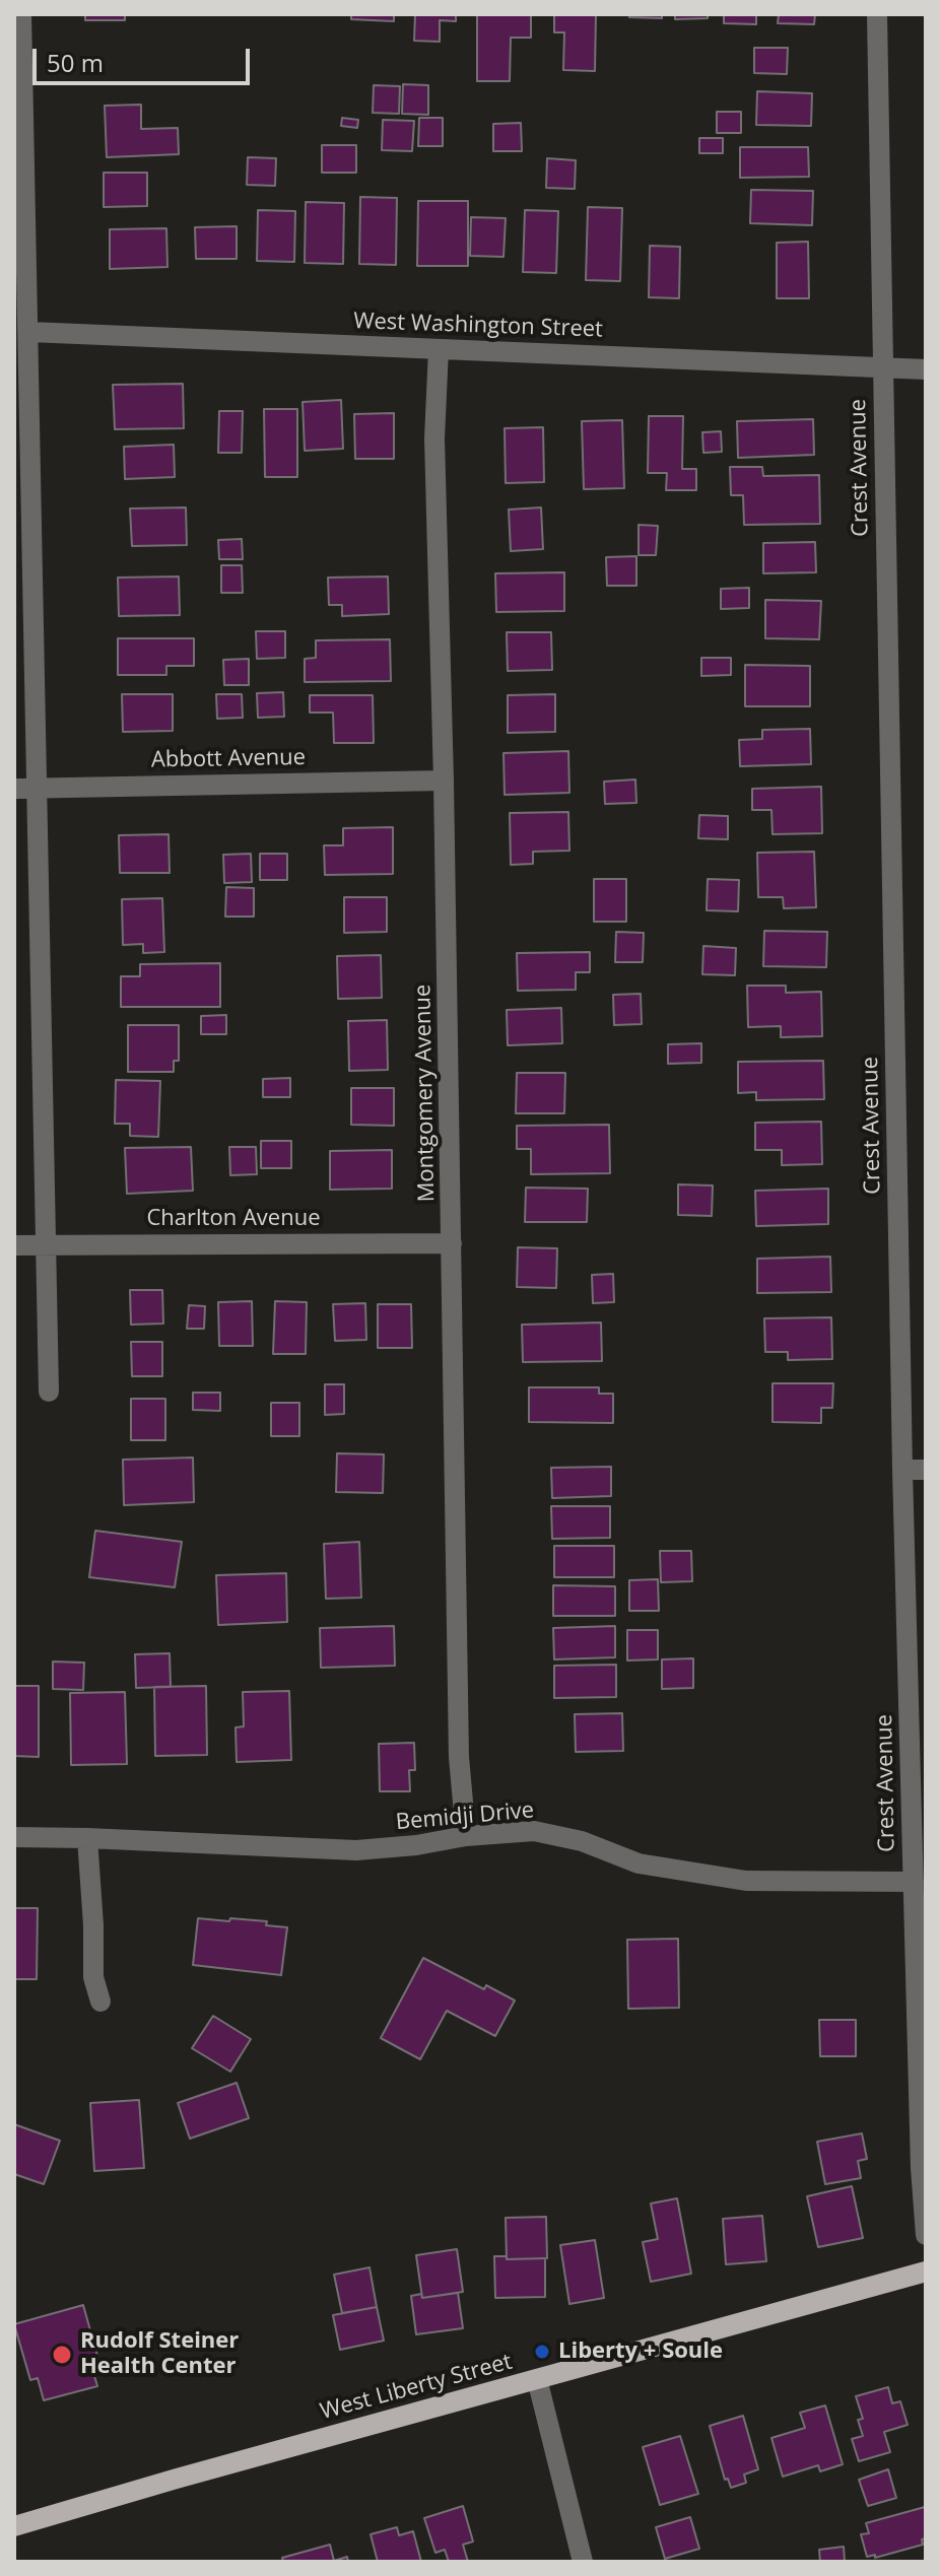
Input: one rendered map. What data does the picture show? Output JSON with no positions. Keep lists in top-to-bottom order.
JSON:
{
  "streets": {
    "main road": ["West Liberty Street"],
    "street": [
      "West Washington Street",
      "Crest Avenue",
      "Abbott Avenue",
      "Montgomery Avenue",
      "Charlton Avenue",
      "Bemidji Drive"
    ]
  },
  "crossings": [
    ["West Washington Street", "Crest Avenue"],
    ["West Washington Street", "Montgomery Avenue"],
    ["Crest Avenue", "Bemidji Drive"],
    ["Abbott Avenue", "Montgomery Avenue"],
    ["Montgomery Avenue", "Charlton Avenue"],
    ["Montgomery Avenue", "Bemidji Drive"]
  ],
  "places": ["Liberty + Soule", "Rudolf Steiner Health Center"],
  "scale_bar": "50 m"
}
